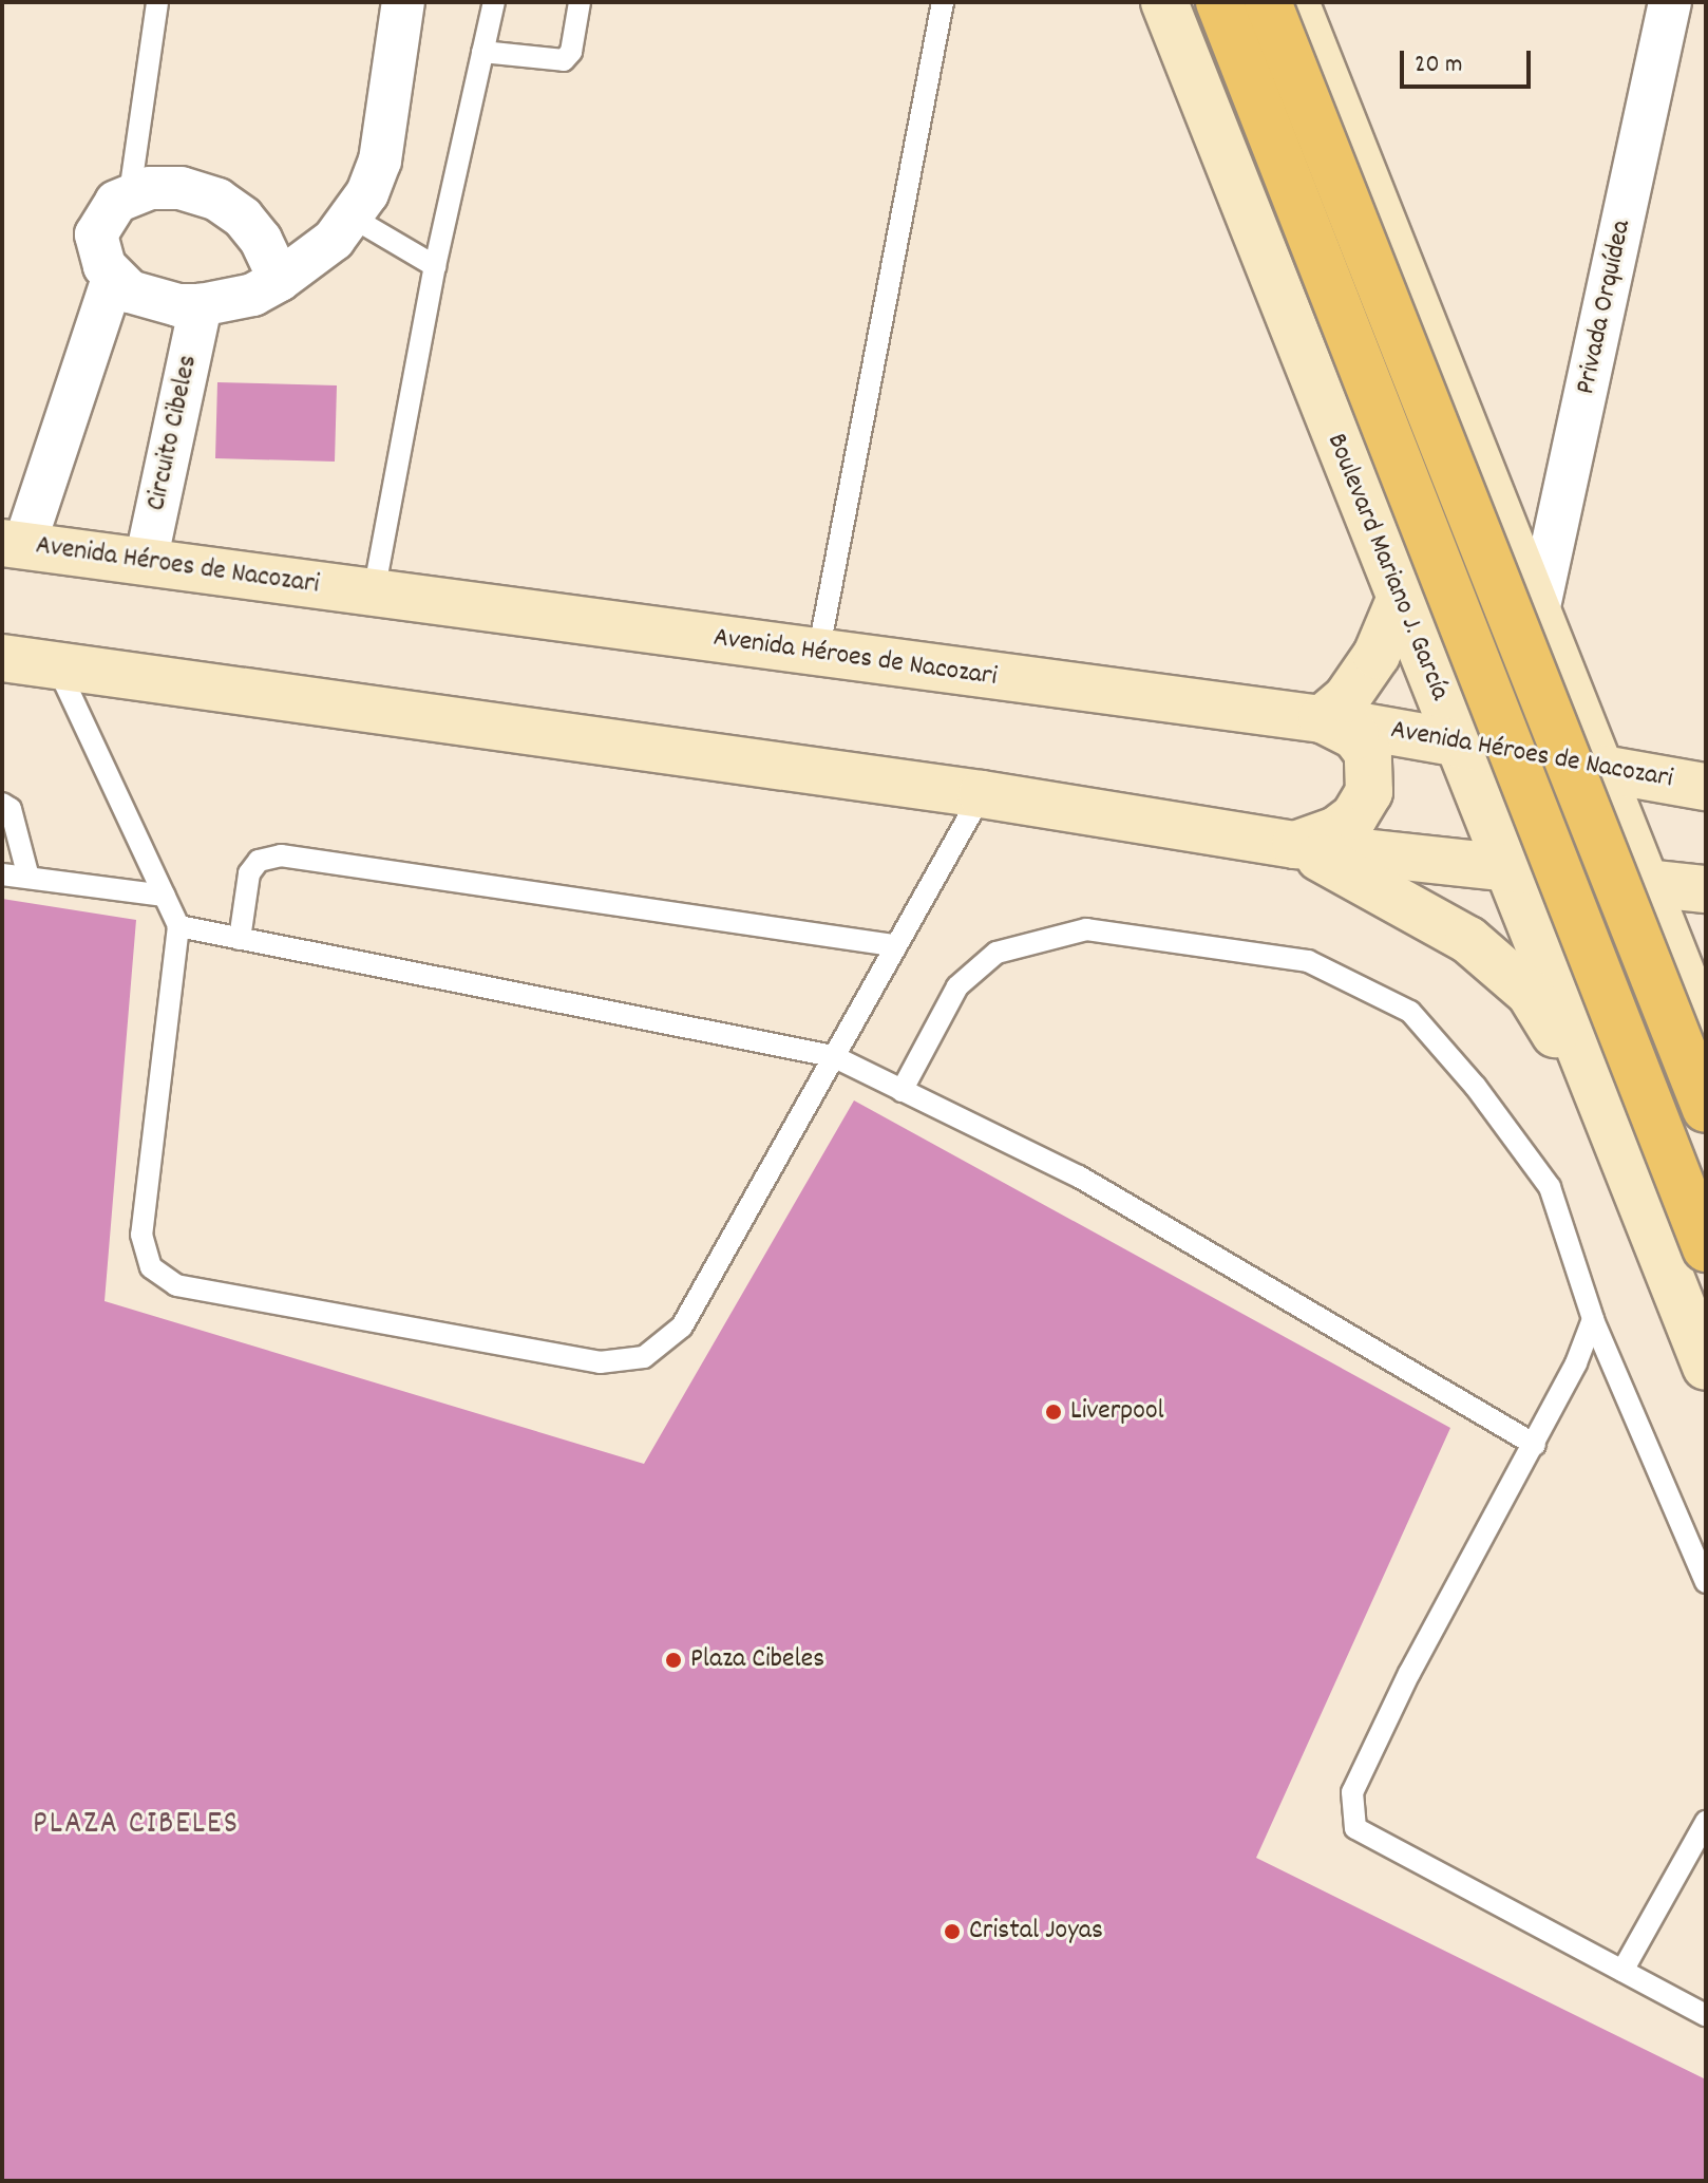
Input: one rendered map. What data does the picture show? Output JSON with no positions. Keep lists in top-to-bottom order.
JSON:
{
  "streets": {
    "main road": ["Avenida Héroes de Nacozari", "Boulevard Mariano J. García"],
    "street": ["Privada Orquídea", "Circuito Cibeles"]
  },
  "crossings": [
    ["Circuito Cibeles", "Avenida Héroes de Nacozari"],
    ["Avenida Héroes de Nacozari", "Boulevard Mariano J. García"]
  ],
  "districts": ["PLAZA CIBELES"],
  "places": ["Liverpool", "Plaza Cibeles", "Cristal Joyas"],
  "scale_bar": "20 m"
}
